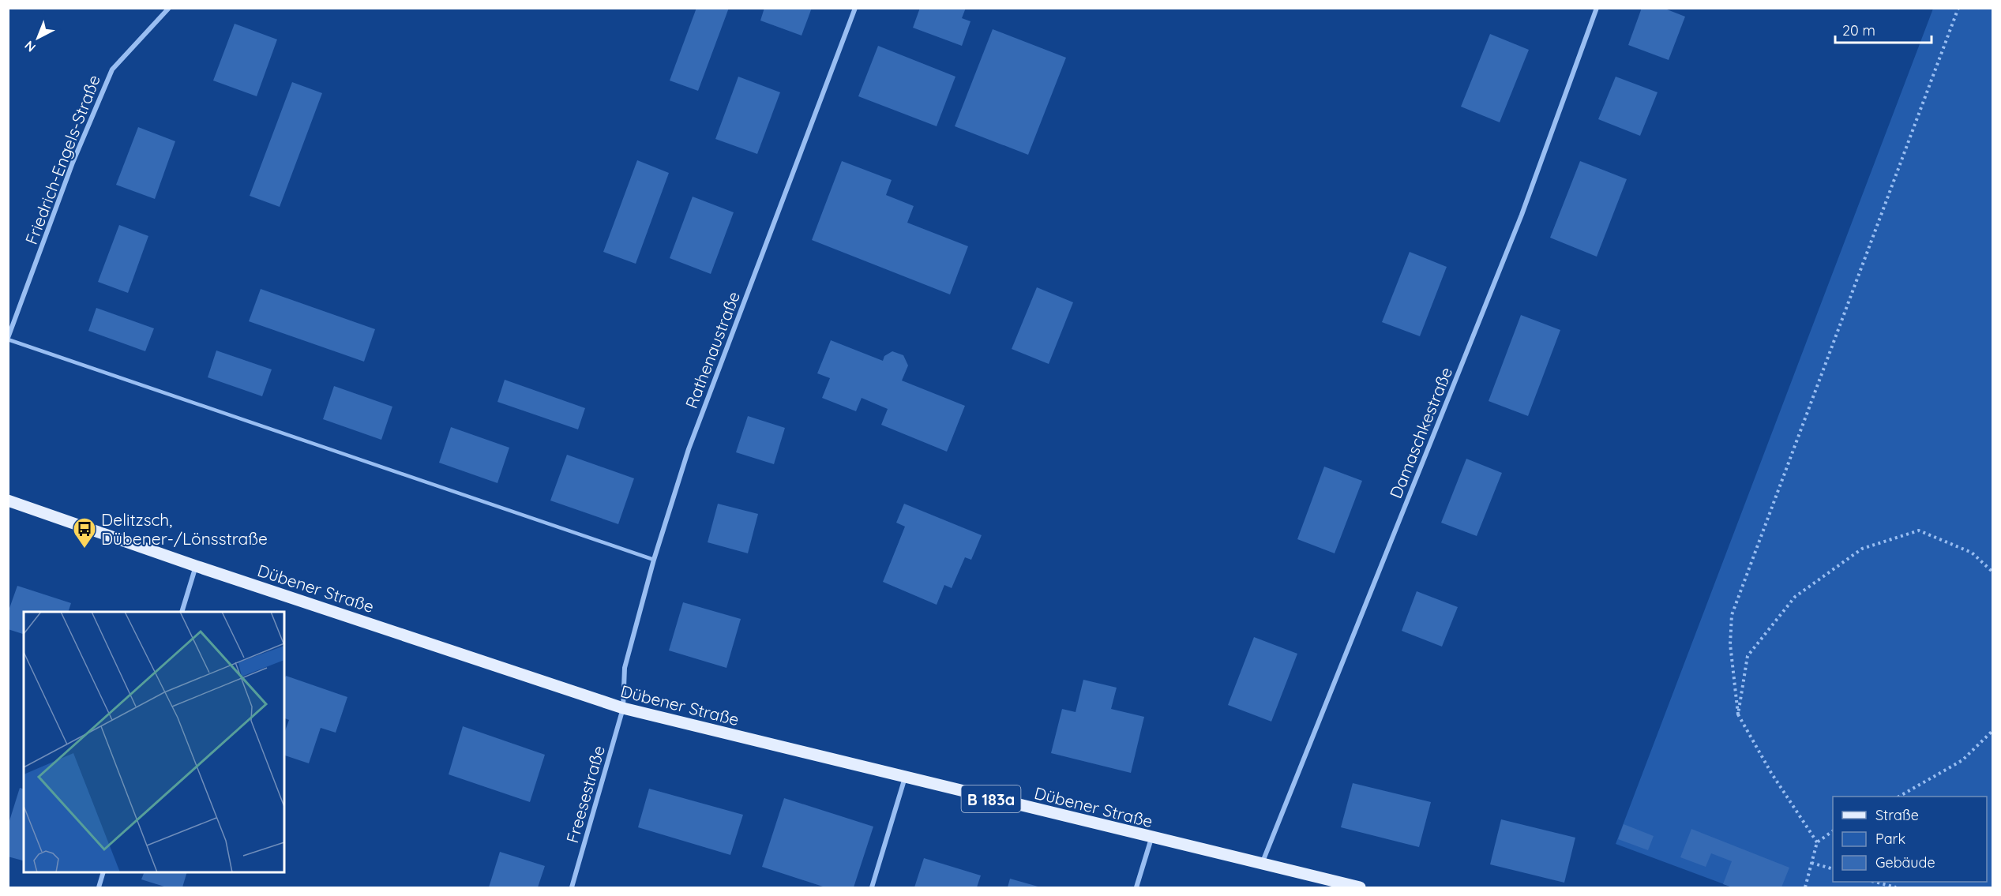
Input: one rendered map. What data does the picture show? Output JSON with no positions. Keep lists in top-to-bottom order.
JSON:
{
  "streets": {
    "main road": ["Dübener Straße", "B 183a"],
    "street": [
      "Friedrich-Engels-Straße",
      "Rathenaustraße",
      "Damaschkestraße",
      "Freesestraße"
    ]
  },
  "crossings": [
    ["Rathenaustraße", "Dübener Straße"],
    ["Rathenaustraße", "Freesestraße"],
    ["Damaschkestraße", "Dübener Straße"],
    ["Dübener Straße", "Freesestraße"]
  ],
  "places": {
    "bus stop": ["Delitzsch, Dübener-/Lönsstraße"]
  },
  "legend": ["Straße", "Park", "Gebäude"],
  "scale_bar": "20 m",
  "north": "bottom left"
}
